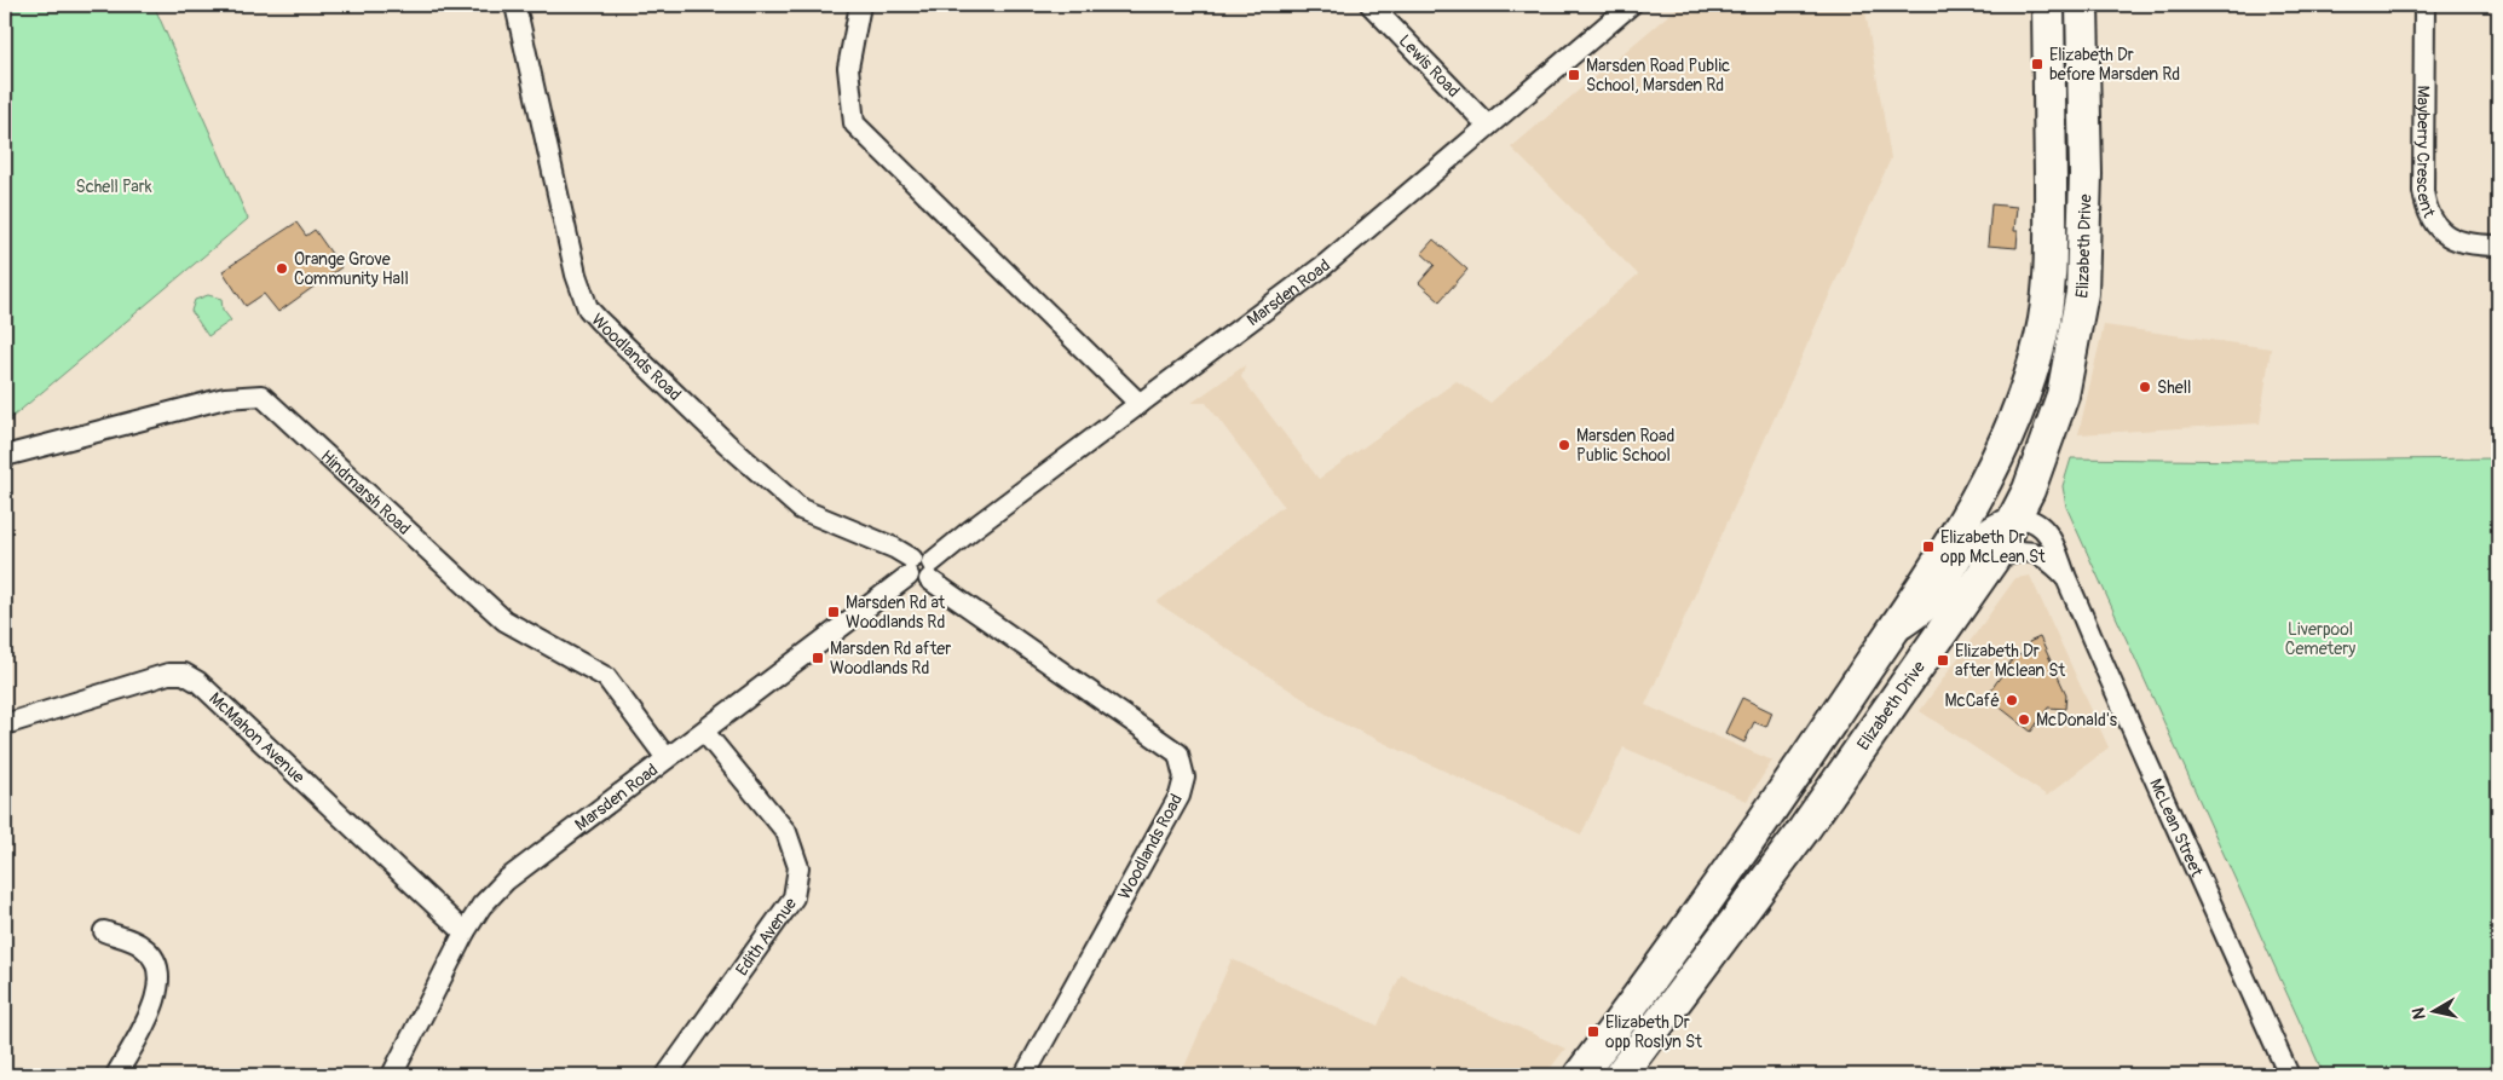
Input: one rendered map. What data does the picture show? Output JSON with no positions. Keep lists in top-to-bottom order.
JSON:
{
  "streets": {
    "main road": ["Elizabeth Drive"],
    "street": [
      "Lewis Road",
      "Mayberry Crescent",
      "Marsden Road",
      "Woodlands Road",
      "Hindmarsh Road",
      "McMahon Avenue",
      "McLean Street",
      "Edith Avenue"
    ]
  },
  "crossings": [
    ["Lewis Road", "Marsden Road"],
    ["Elizabeth Drive", "McLean Street"],
    ["Marsden Road", "Woodlands Road"],
    ["Marsden Road", "Hindmarsh Road"],
    ["Marsden Road", "McMahon Avenue"],
    ["Marsden Road", "Edith Avenue"]
  ],
  "parks": ["Schell Park", "Liverpool Cemetery"],
  "places": {
    "transit": [
      "Elizabeth Dr before Marsden Rd",
      "Marsden Road Public School, Marsden Rd",
      "Elizabeth Dr opp McLean St",
      "Marsden Rd at Woodlands Rd",
      "Marsden Rd after Woodlands Rd",
      "Elizabeth Dr after Mclean St",
      "Elizabeth Dr opp Roslyn St"
    ],
    "other": [
      "Orange Grove Community Hall",
      "Shell",
      "Marsden Road Public School",
      "McCafé",
      "McDonald's"
    ]
  },
  "north": "left"
}
